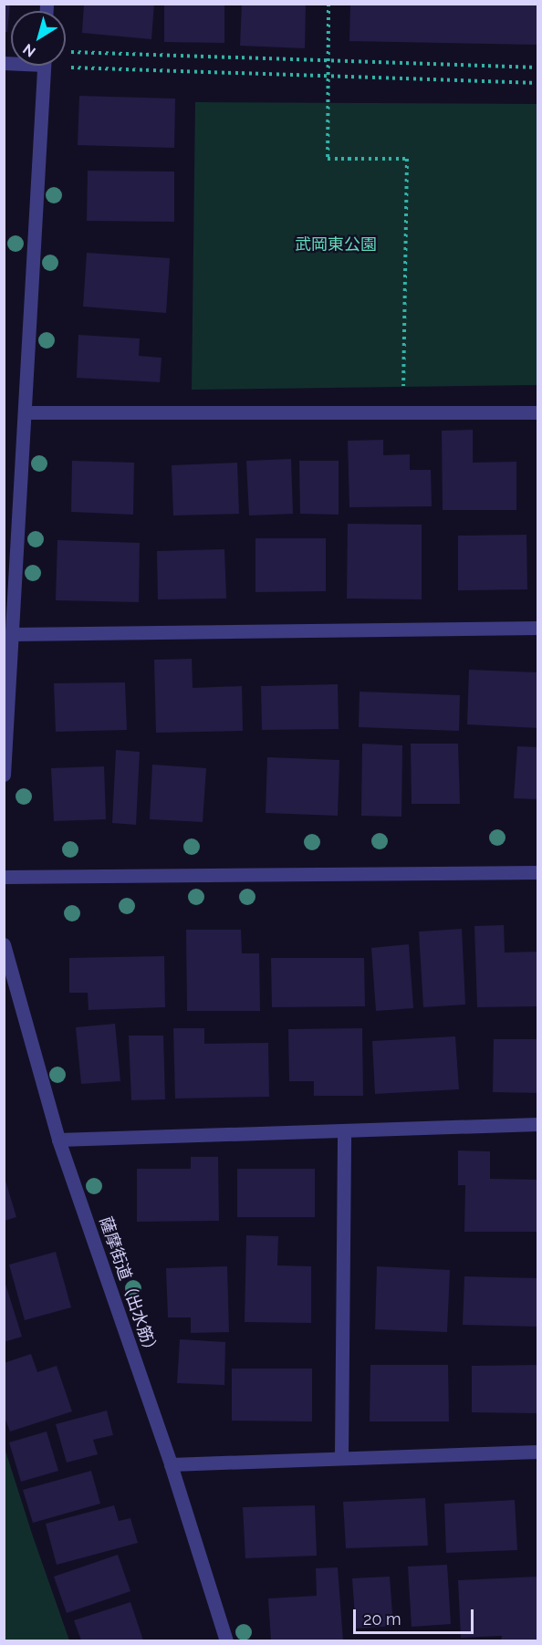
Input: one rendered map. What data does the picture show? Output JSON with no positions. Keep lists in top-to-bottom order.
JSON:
{
  "streets": {
    "street": ["薩摩街道（出水筋）"]
  },
  "parks": ["武岡東公園"],
  "scale_bar": "20 m",
  "north": "bottom left"
}
